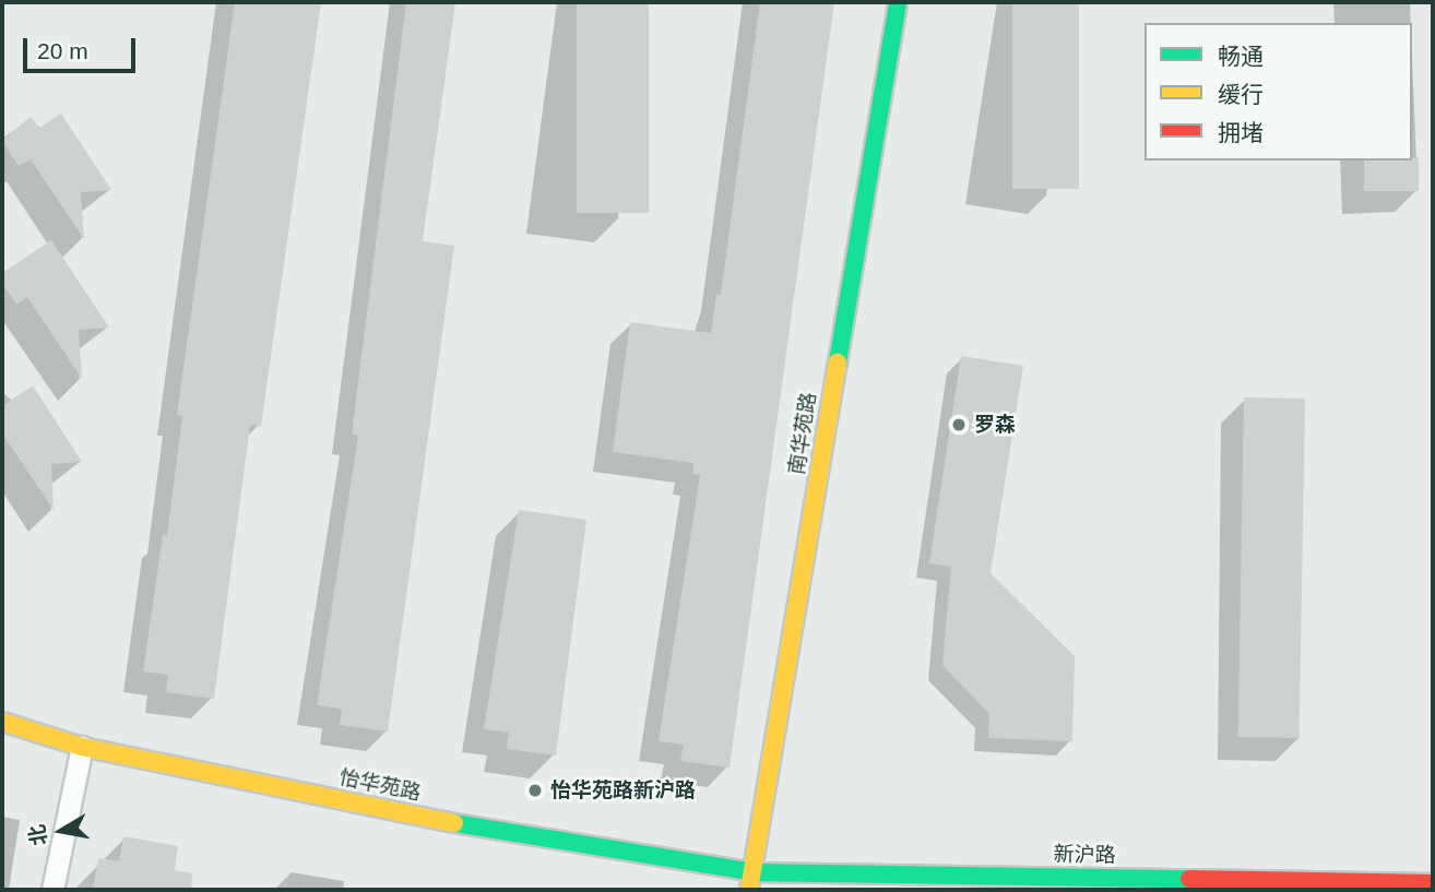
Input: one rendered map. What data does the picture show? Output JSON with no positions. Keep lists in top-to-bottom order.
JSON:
{
  "streets": {
    "street": ["南华苑路", "怡华苑路", "新沪路"]
  },
  "crossings": [
    ["南华苑路", "怡华苑路"],
    ["南华苑路", "新沪路"],
    ["怡华苑路", "新沪路"]
  ],
  "places": ["罗森", "怡华苑路新沪路"],
  "legend": ["畅通", "缓行", "拥堵"],
  "scale_bar": "20 m",
  "north": "left"
}
